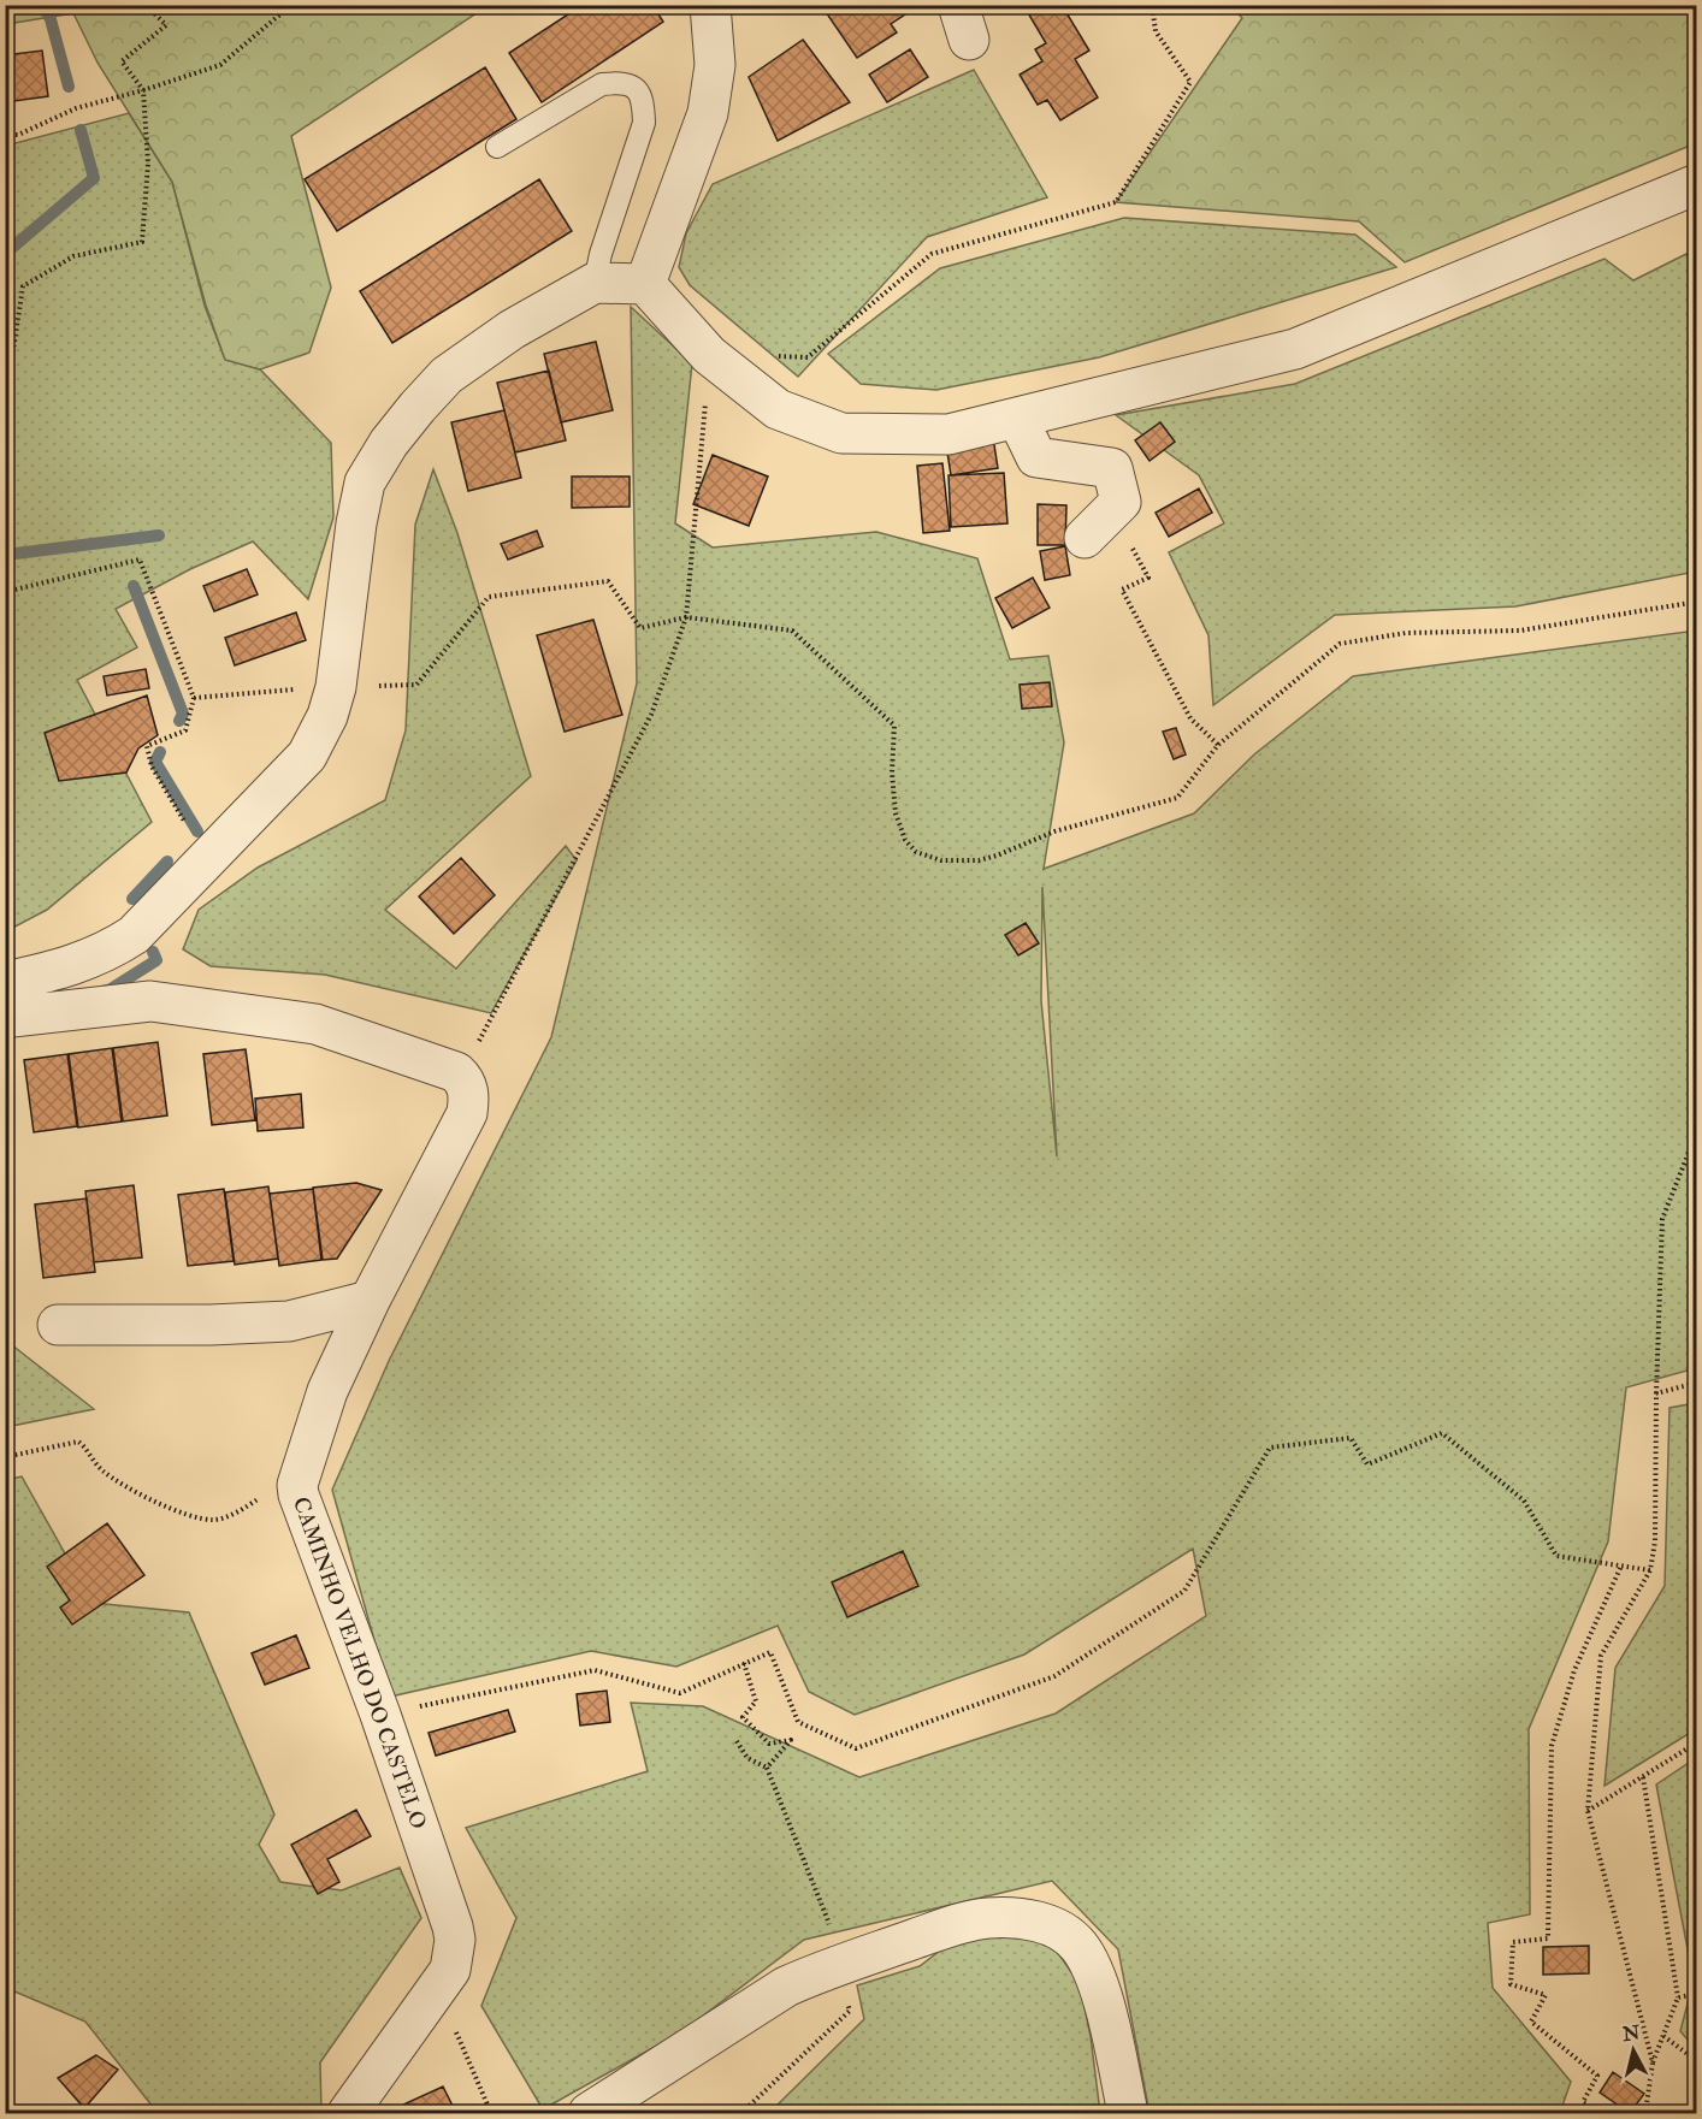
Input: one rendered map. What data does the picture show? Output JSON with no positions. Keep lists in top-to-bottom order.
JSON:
{
  "streets": {
    "street": ["CAMINHO VELHO DO CASTELO"]
  },
  "north": "top"
}
